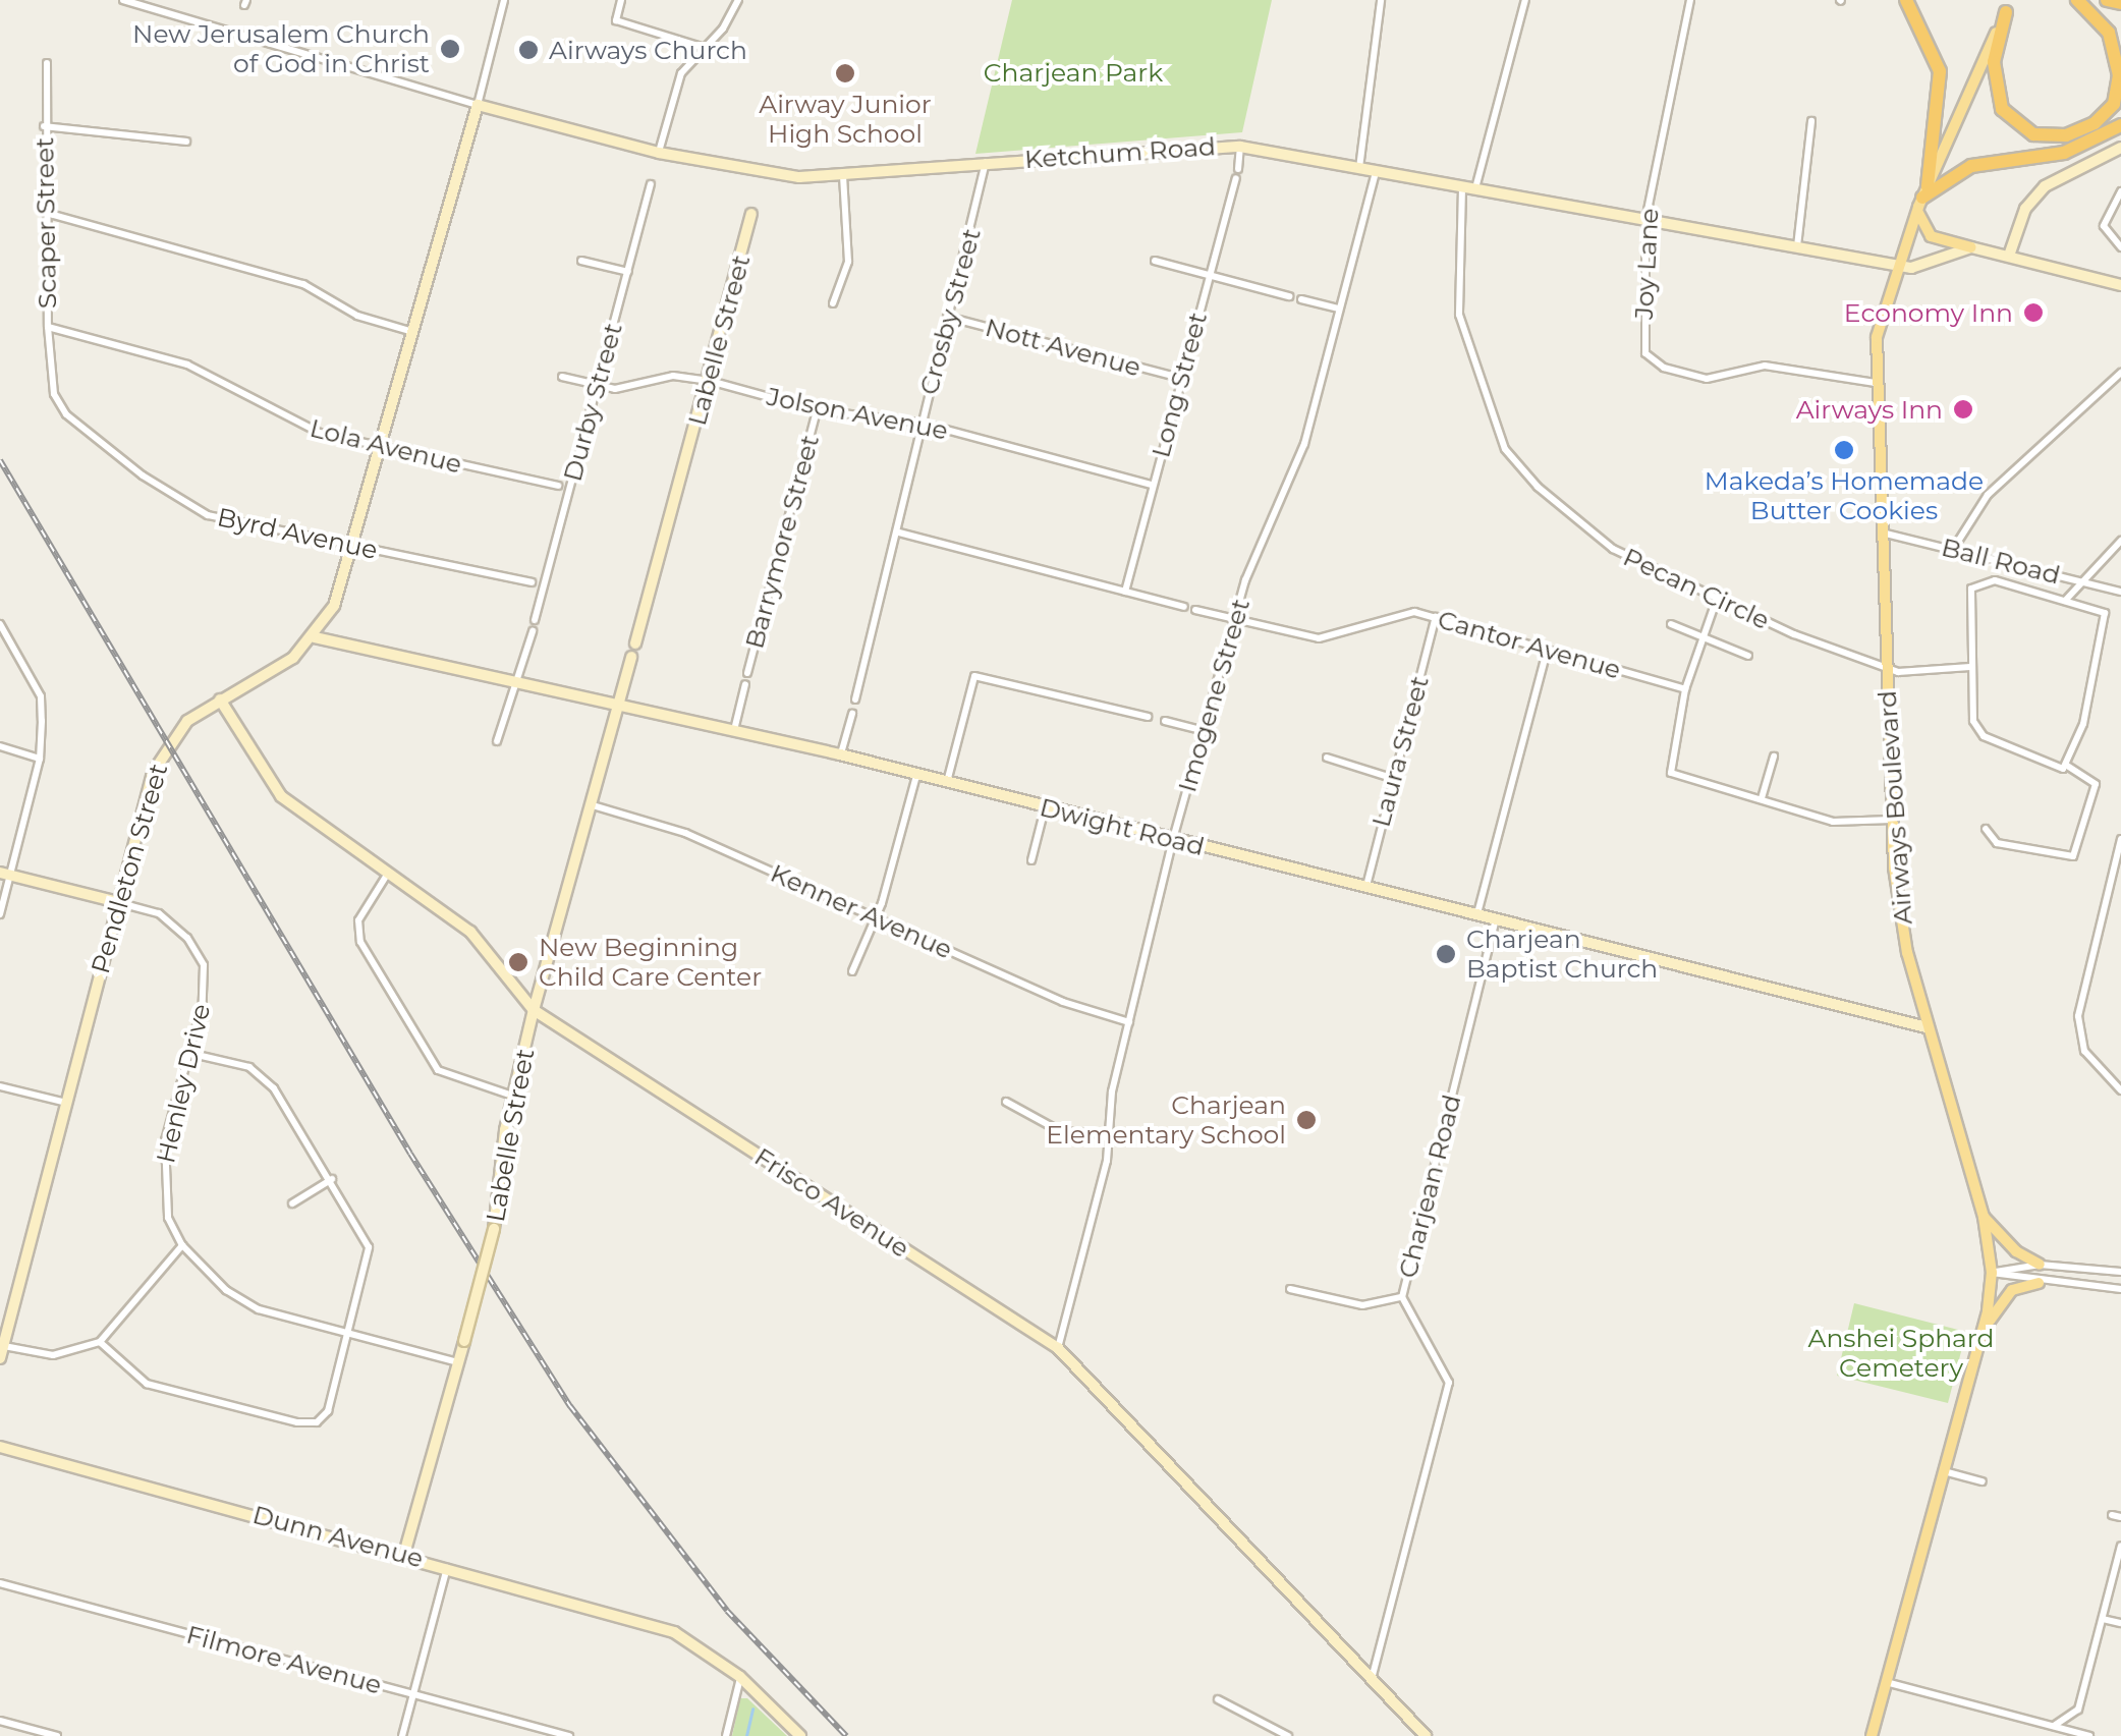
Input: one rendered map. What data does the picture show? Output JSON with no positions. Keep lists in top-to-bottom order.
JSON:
{
  "streets": {
    "main road": ["Airways Boulevard"],
    "street": [
      "Ketchum Road",
      "Scaper Street",
      "Joy Lane",
      "Crosby Street",
      "Labelle Street",
      "Nott Avenue",
      "Long Street",
      "Durby Street",
      "Jolson Avenue",
      "Lola Avenue",
      "Byrd Avenue",
      "Barrymore Street",
      "Ball Road",
      "Pecan Circle",
      "Cantor Avenue",
      "Imogene Street",
      "Laura Street",
      "Dwight Road",
      "Pendleton Street",
      "Kenner Avenue",
      "Henley Drive",
      "Charjean Road",
      "Frisco Avenue",
      "Dunn Avenue",
      "Filmore Avenue"
    ]
  },
  "crossings": [
    ["Ketchum Road", "Joy Lane"],
    ["Ketchum Road", "Crosby Street"],
    ["Ketchum Road", "Pecan Circle"],
    ["Ketchum Road", "Imogene Street"],
    ["Ketchum Road", "Airways Boulevard"],
    ["Ketchum Road", "Pendleton Street"],
    ["Scaper Street", "Lola Avenue"],
    ["Scaper Street", "Byrd Avenue"],
    ["Joy Lane", "Airways Boulevard"],
    ["Crosby Street", "Nott Avenue"],
    ["Crosby Street", "Jolson Avenue"],
    ["Labelle Street", "Jolson Avenue"],
    ["Labelle Street", "Dwight Road"],
    ["Labelle Street", "Kenner Avenue"],
    ["Labelle Street", "Henley Drive"],
    ["Labelle Street", "Frisco Avenue"],
    ["Labelle Street", "Dunn Avenue"],
    ["Nott Avenue", "Long Street"],
    ["Long Street", "Jolson Avenue"],
    ["Durby Street", "Jolson Avenue"],
    ["Jolson Avenue", "Barrymore Street"],
    ["Lola Avenue", "Pendleton Street"],
    ["Byrd Avenue", "Pendleton Street"],
    ["Barrymore Street", "Dwight Road"],
    ["Ball Road", "Airways Boulevard"],
    ["Pecan Circle", "Airways Boulevard"],
    ["Cantor Avenue", "Imogene Street"],
    ["Cantor Avenue", "Laura Street"],
    ["Imogene Street", "Dwight Road"],
    ["Imogene Street", "Kenner Avenue"],
    ["Imogene Street", "Frisco Avenue"],
    ["Laura Street", "Dwight Road"],
    ["Airways Boulevard", "Dwight Road"],
    ["Dwight Road", "Pendleton Street"],
    ["Dwight Road", "Charjean Road"],
    ["Pendleton Street", "Henley Drive"],
    ["Pendleton Street", "Frisco Avenue"],
    ["Charjean Road", "Frisco Avenue"]
  ],
  "parks": ["Charjean Park", "Anshei Sphard Cemetery"],
  "places": [
    "New Jerusalem Church of God in Christ",
    "Airways Church",
    "Airway Junior High School",
    "Economy Inn",
    "Airways Inn",
    "Makeda’s Homemade Butter Cookies",
    "Charjean Baptist Church",
    "New Beginning Child Care Center",
    "Charjean Elementary School"
  ]
}
